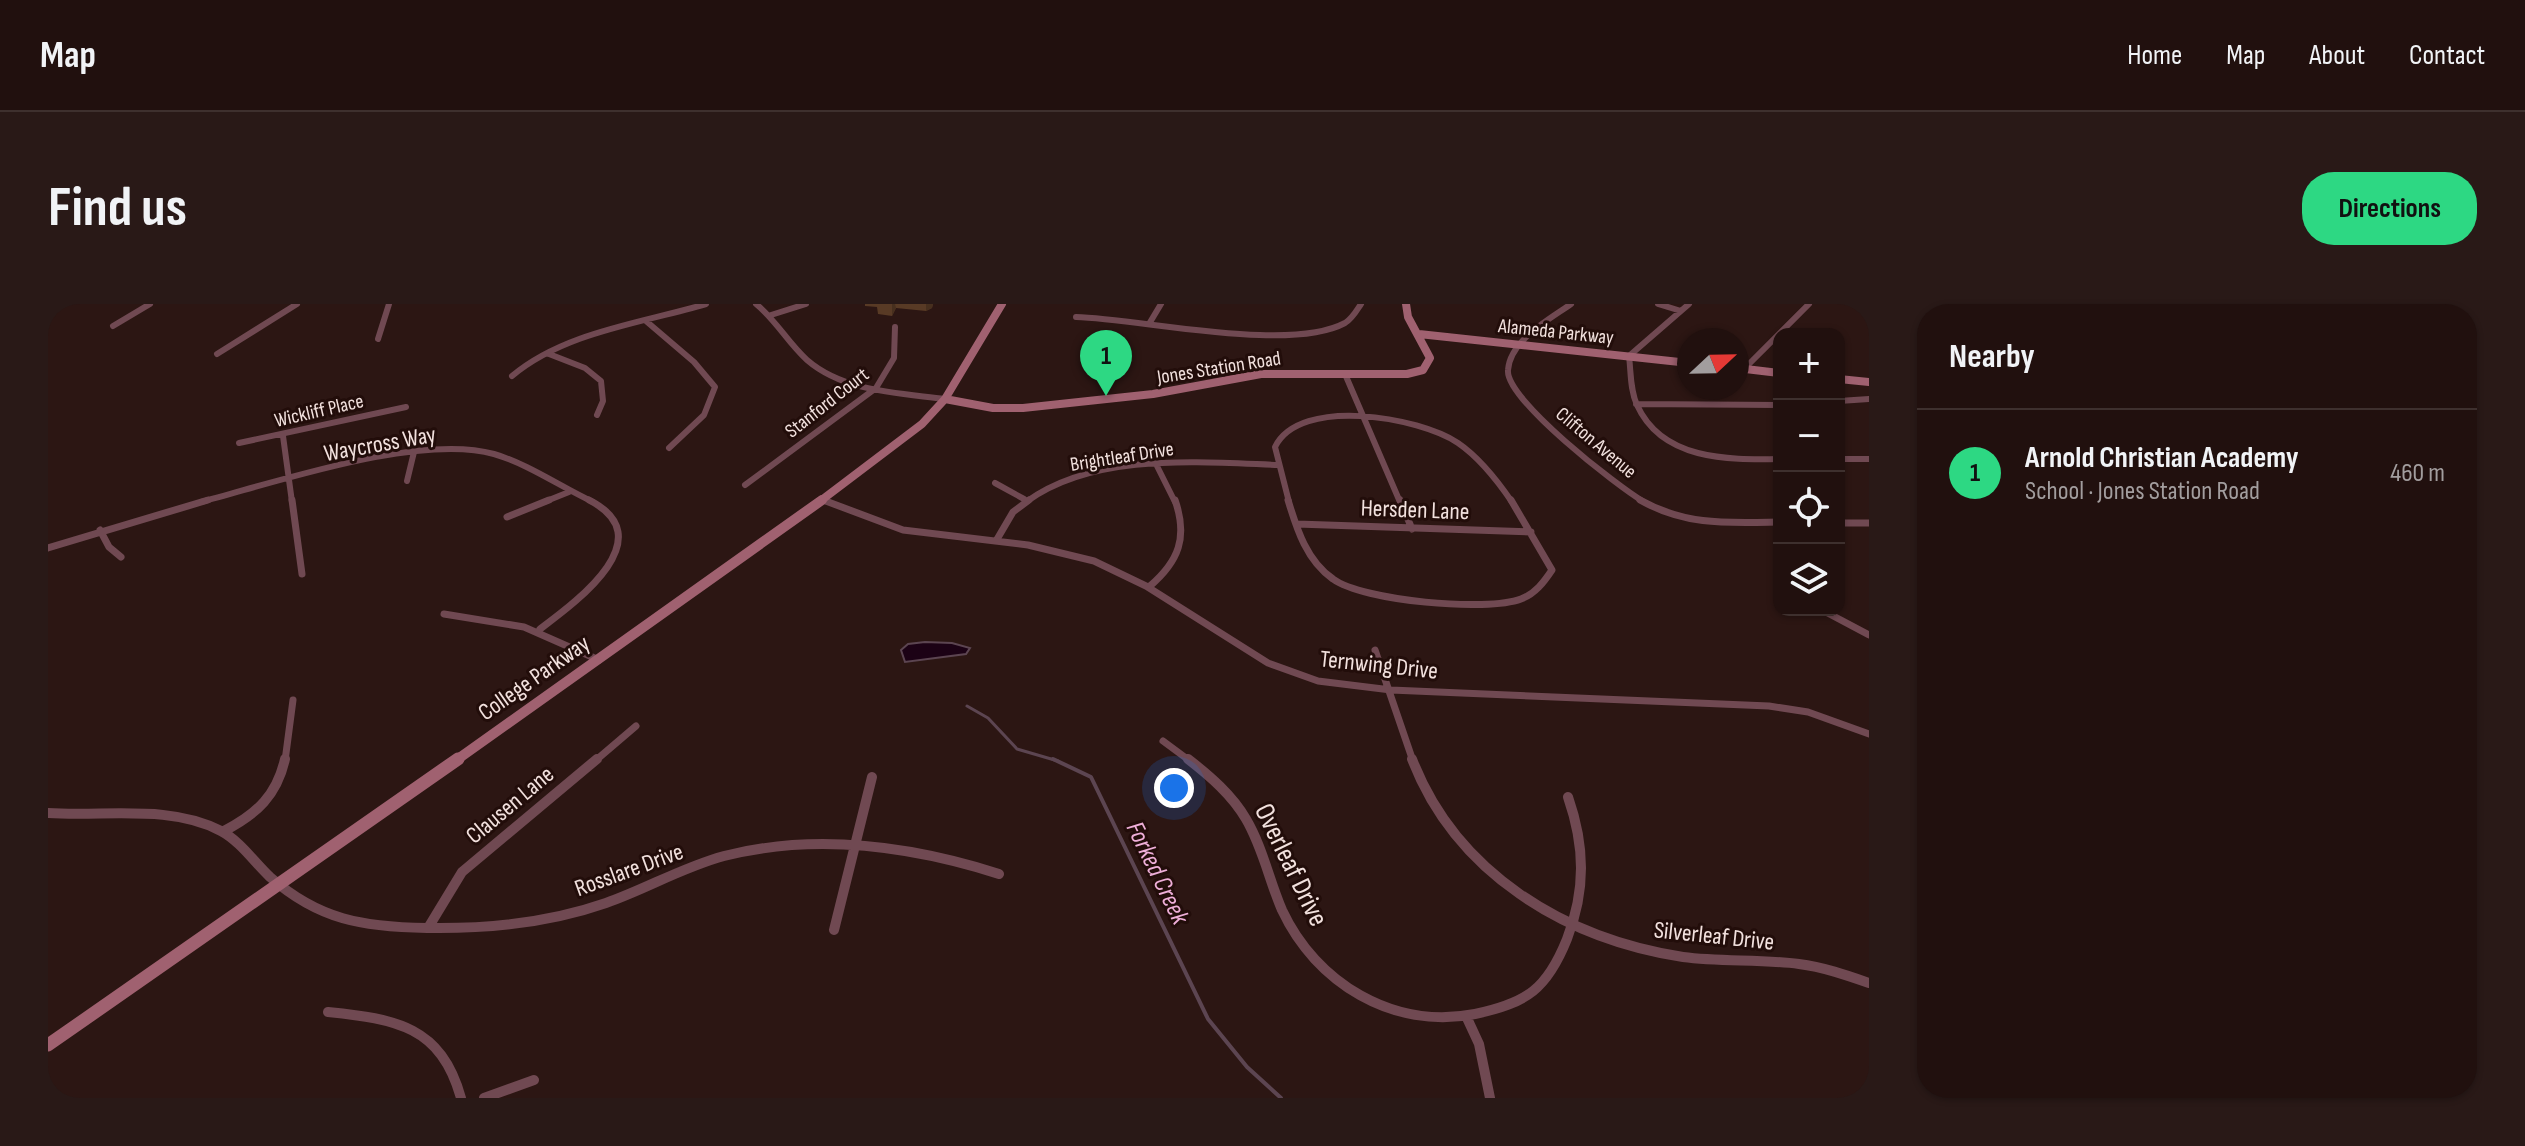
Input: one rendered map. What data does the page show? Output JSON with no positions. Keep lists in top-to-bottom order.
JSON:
{
  "streets": {
    "main road": ["Alameda Parkway", "Jones Station Road", "College Parkway"],
    "street": [
      "Stanford Court",
      "Wickliff Place",
      "Clifton Avenue",
      "Waycross Way",
      "Brightleaf Drive",
      "Hersden Lane",
      "Ternwing Drive",
      "Clausen Lane",
      "Overleaf Drive",
      "Rosslare Drive",
      "Silverleaf Drive"
    ]
  },
  "crossings": [
    ["Alameda Parkway", "Jones Station Road"],
    ["Alameda Parkway", "Clifton Avenue"],
    ["Jones Station Road", "College Parkway"],
    ["Brightleaf Drive", "Ternwing Drive"],
    ["Ternwing Drive", "College Parkway"],
    ["Ternwing Drive", "Silverleaf Drive"],
    ["College Parkway", "Rosslare Drive"],
    ["Clausen Lane", "Rosslare Drive"],
    ["Overleaf Drive", "Silverleaf Drive"]
  ],
  "water": ["Forked Creek"],
  "north": "right",
  "page": {
    "header": "Map",
    "nav": [
      "Home",
      "Map",
      "About",
      "Contact"
    ],
    "buttons": "Directions",
    "title": "Find us",
    "heading": "Nearby",
    "map_buttons": ["+", "−"],
    "pins": "1",
    "list": [
      {
        "mark": "1",
        "name": "Arnold Christian Academy",
        "note": "School · Jones Station Road",
        "value": "460 m"
      }
    ]
  }
}
